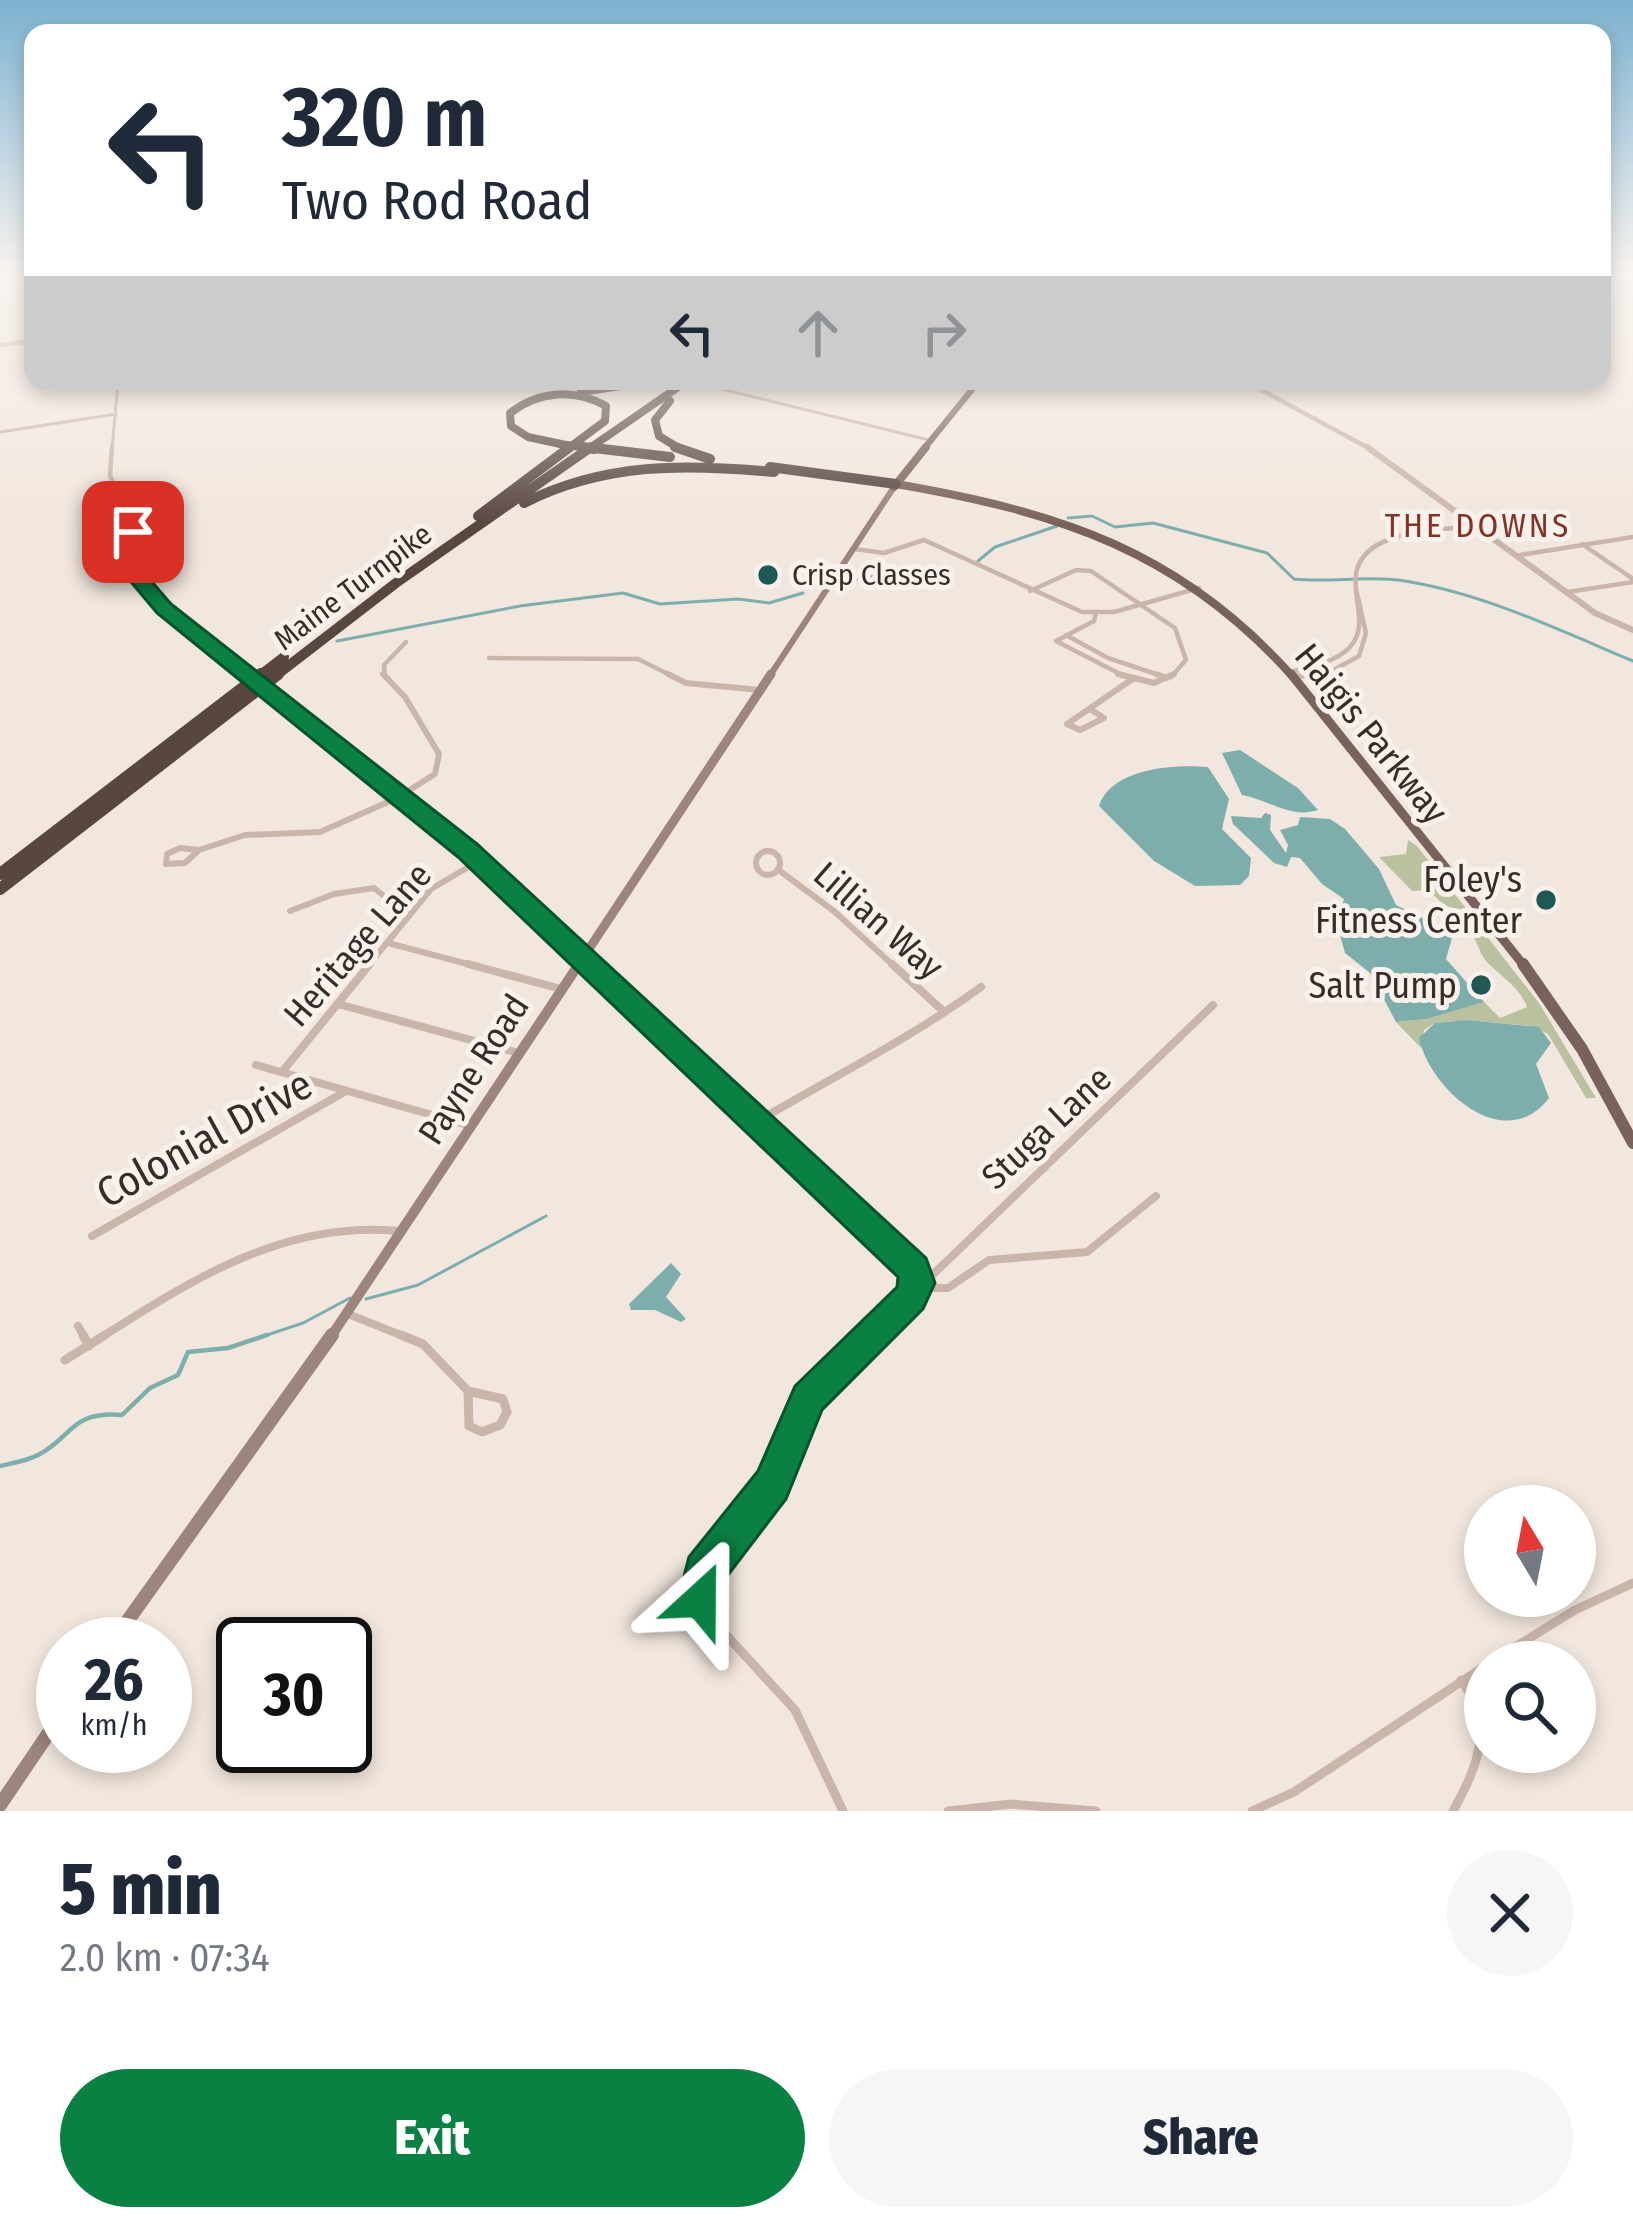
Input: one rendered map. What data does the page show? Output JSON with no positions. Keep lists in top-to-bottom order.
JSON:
{
  "streets": {
    "highway": ["Maine Turnpike"],
    "main road": ["Haigis Parkway", "Payne Road"],
    "street": [
      "Lillian Way",
      "Heritage Lane",
      "Stuga Lane",
      "Colonial Drive"
    ]
  },
  "crossings": [
    ["Haigis Parkway", "Payne Road"]
  ],
  "districts": ["THE DOWNS"],
  "places": ["Crisp Classes", "Foley's Fitness Center", "Salt Pump"],
  "north": "top",
  "page": {
    "turn": ["320 m", "Two Rod Road"],
    "speed": "26 km/h",
    "limit": "30",
    "heading": ["5 min", "2.0 km · 07:34"],
    "buttons": ["Exit", "Share"]
  }
}
